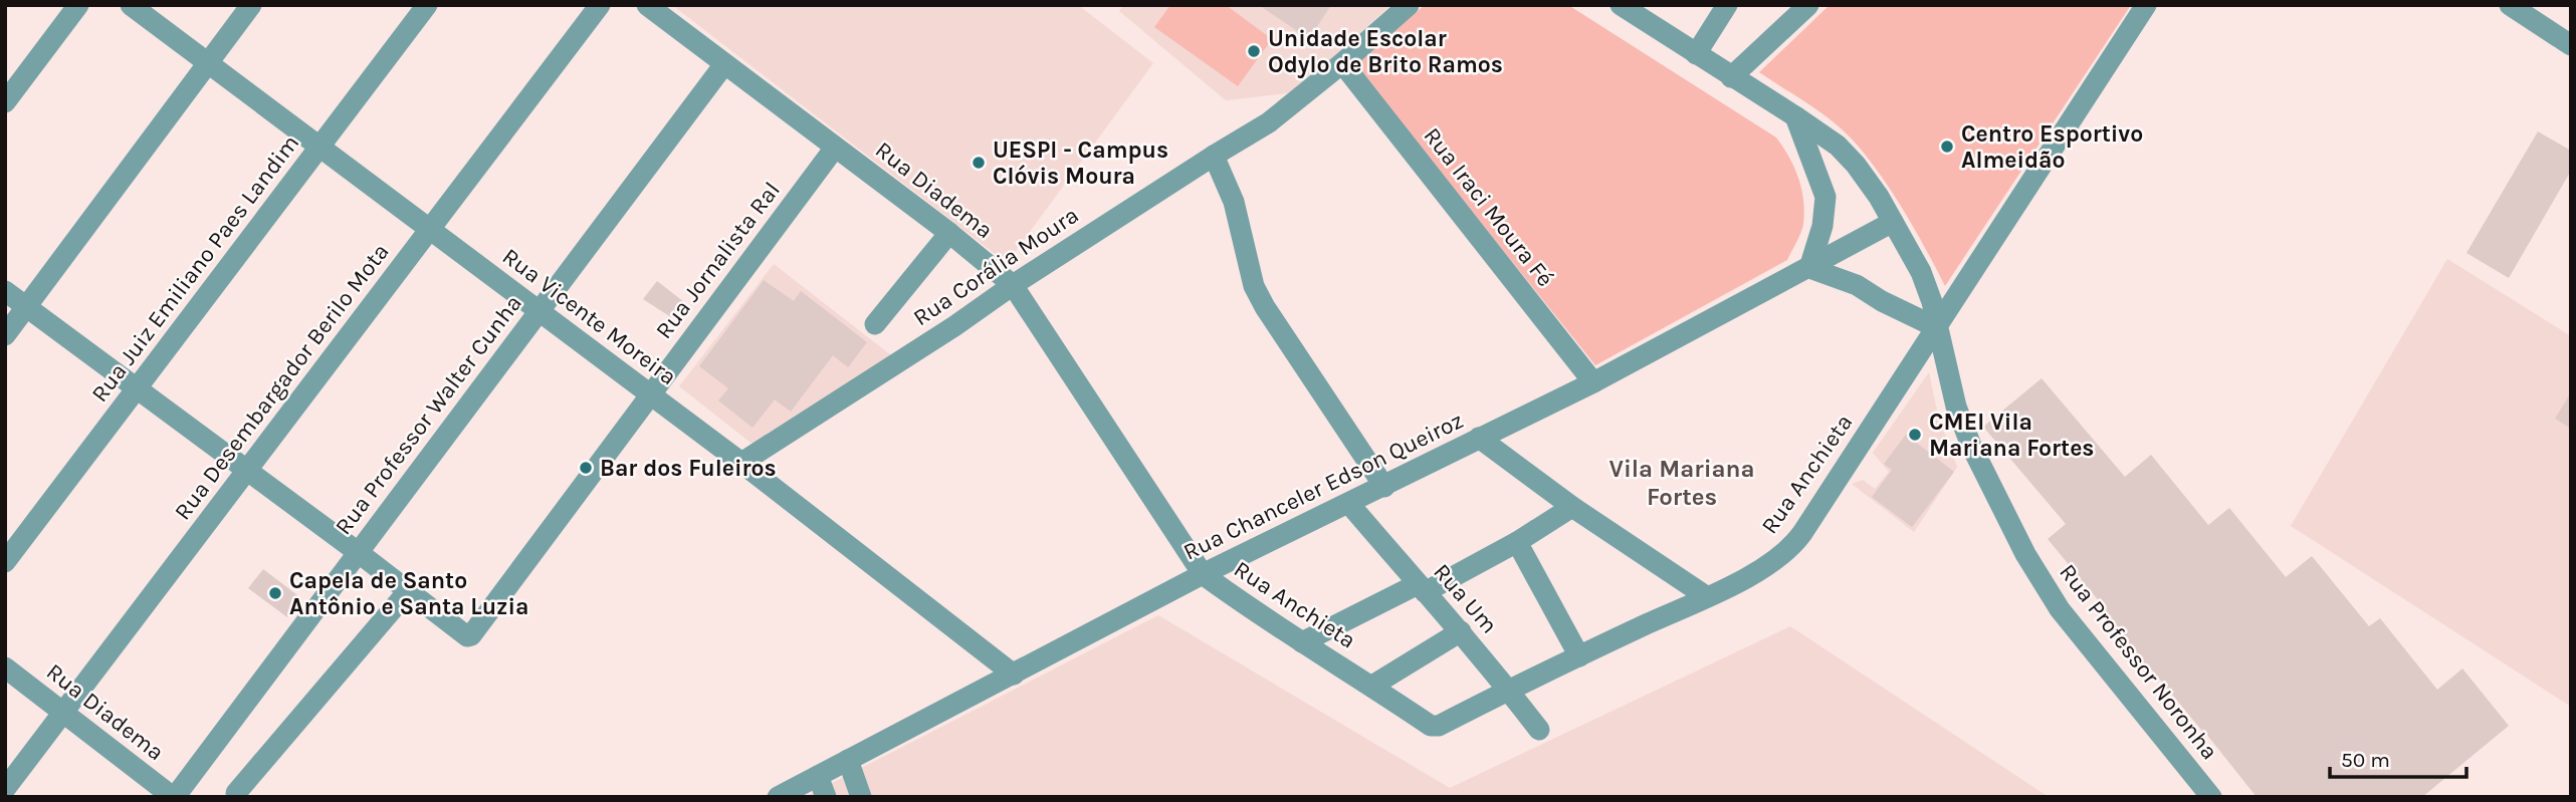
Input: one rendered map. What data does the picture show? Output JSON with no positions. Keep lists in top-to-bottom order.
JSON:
{
  "streets": {
    "street": [
      "Rua Diadema",
      "Rua Iraci Moura Fé",
      "Rua Jornalista Ral",
      "Rua Corália Moura",
      "Rua Juiz Emiliano Paes Landim",
      "Rua Vicente Moreira",
      "Rua Desembargador Berilo Mota",
      "Rua Professor Walter Cunha",
      "Rua Anchieta",
      "Rua Chanceler Edson Queiroz",
      "Rua Um",
      "Rua Professor Noronha"
    ]
  },
  "crossings": [
    ["Rua Diadema", "Rua Jornalista Ral"],
    ["Rua Diadema", "Rua Corália Moura"],
    ["Rua Diadema", "Rua Desembargador Berilo Mota"],
    ["Rua Diadema", "Rua Professor Walter Cunha"],
    ["Rua Diadema", "Rua Anchieta"],
    ["Rua Diadema", "Rua Chanceler Edson Queiroz"],
    ["Rua Iraci Moura Fé", "Rua Corália Moura"],
    ["Rua Iraci Moura Fé", "Rua Chanceler Edson Queiroz"],
    ["Rua Jornalista Ral", "Rua Vicente Moreira"],
    ["Rua Corália Moura", "Rua Vicente Moreira"],
    ["Rua Juiz Emiliano Paes Landim", "Rua Vicente Moreira"],
    ["Rua Vicente Moreira", "Rua Desembargador Berilo Mota"],
    ["Rua Vicente Moreira", "Rua Professor Walter Cunha"],
    ["Rua Vicente Moreira", "Rua Chanceler Edson Queiroz"],
    ["Rua Anchieta", "Rua Chanceler Edson Queiroz"],
    ["Rua Anchieta", "Rua Um"],
    ["Rua Anchieta", "Rua Professor Noronha"],
    ["Rua Chanceler Edson Queiroz", "Rua Um"],
    ["Rua Chanceler Edson Queiroz", "Rua Professor Noronha"]
  ],
  "districts": ["Vila Mariana Fortes"],
  "places": [
    "Unidade Escolar Odylo de Brito Ramos",
    "Centro Esportivo Almeidão",
    "UESPI - Campus Clóvis Moura",
    "CMEI Vila Mariana Fortes",
    "Bar dos Fuleiros",
    "Capela de Santo Antônio e Santa Luzia"
  ],
  "scale_bar": "50 m"
}
